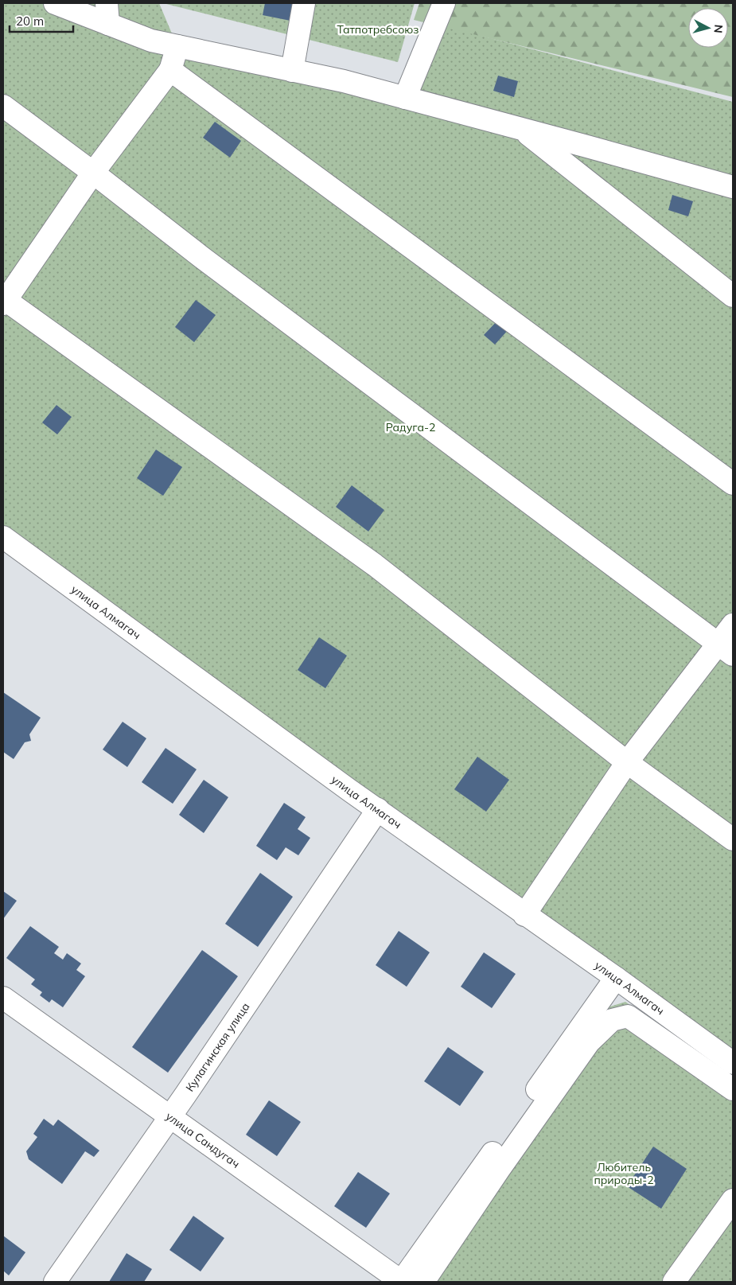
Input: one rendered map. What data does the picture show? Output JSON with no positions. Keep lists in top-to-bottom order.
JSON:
{
  "streets": {
    "street": ["улица Алмагач", "Кулагинская улица", "улица Сандугач"]
  },
  "crossings": [
    ["улица Алмагач", "Кулагинская улица"],
    ["Кулагинская улица", "улица Сандугач"]
  ],
  "parks": ["Татпотребсоюз", "Радуга-2", "Любитель природы-2"],
  "scale_bar": "20 m",
  "north": "right"
}
